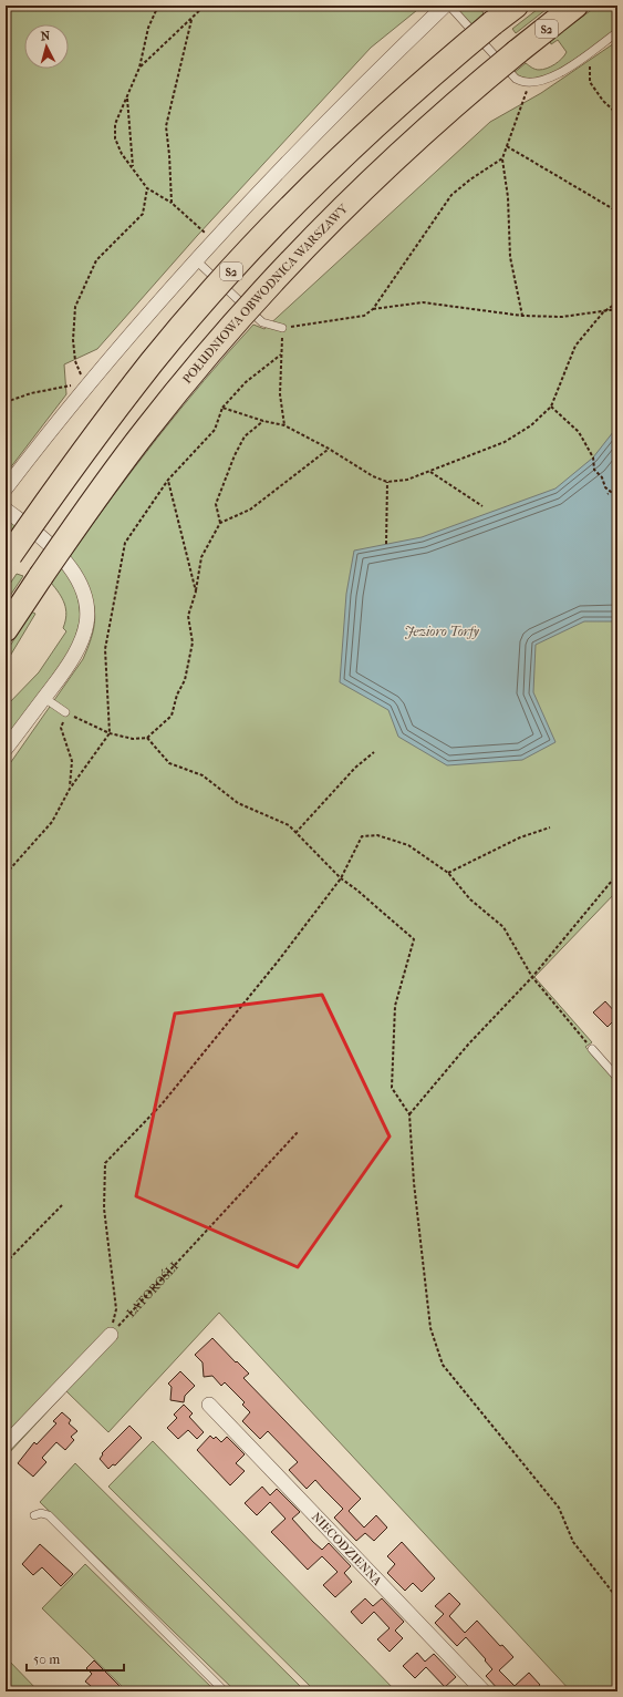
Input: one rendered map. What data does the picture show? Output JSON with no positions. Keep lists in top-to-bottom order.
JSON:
{
  "streets": {
    "highway": ["S2", "POŁUDNIOWA OBWODNICA WARSZAWY"],
    "street": ["NIECODZIENNA"],
    "path": ["LATOROŚLI"]
  },
  "water": ["Jezioro Torfy"],
  "scale_bar": "50 m",
  "north": "top"
}
